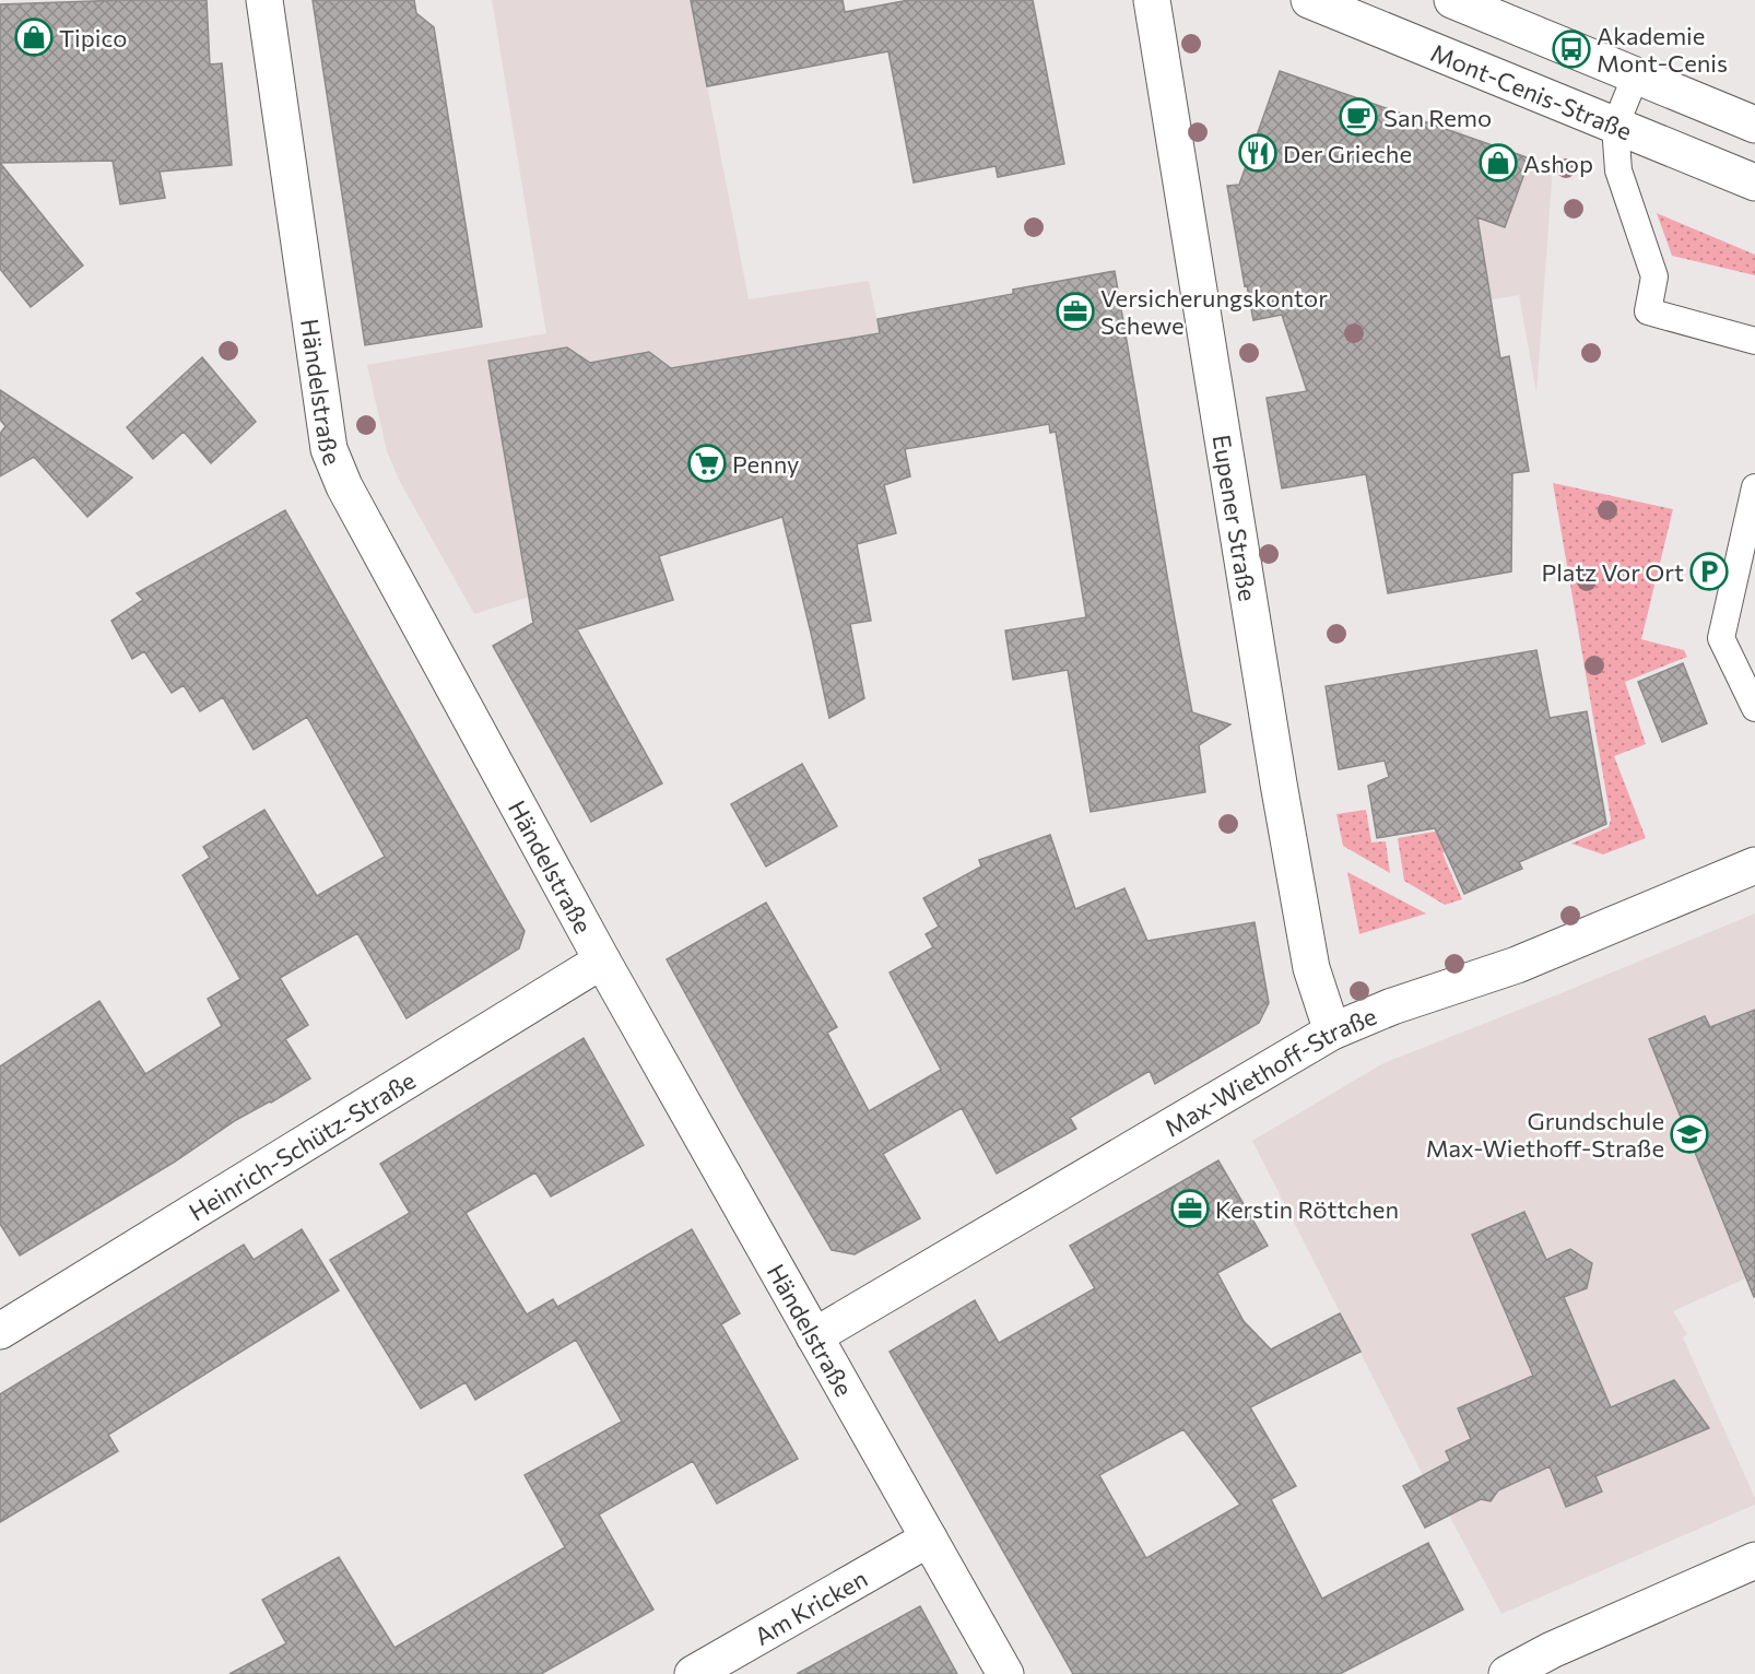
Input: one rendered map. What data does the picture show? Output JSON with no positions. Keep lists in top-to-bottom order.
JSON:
{
  "streets": {
    "street": [
      "Mont-Cenis-Straße",
      "Händelstraße",
      "Eupener Straße",
      "Max-Wiethoff-Straße",
      "Heinrich-Schütz-Straße",
      "Am Kricken"
    ]
  },
  "crossings": [
    ["Händelstraße", "Max-Wiethoff-Straße"],
    ["Händelstraße", "Heinrich-Schütz-Straße"],
    ["Händelstraße", "Am Kricken"],
    ["Eupener Straße", "Max-Wiethoff-Straße"]
  ],
  "places": {
    "shop": ["Tipico", "Ashop"],
    "bus stop": ["Akademie Mont-Cenis"],
    "cafe": ["San Remo"],
    "restaurant": ["Der Grieche"],
    "office": ["Versicherungskontor Schewe", "Kerstin Röttchen"],
    "supermarket": ["Penny"],
    "parking": ["Platz Vor Ort"],
    "school or university": ["Grundschule Max-Wiethoff-Straße"]
  }
}
